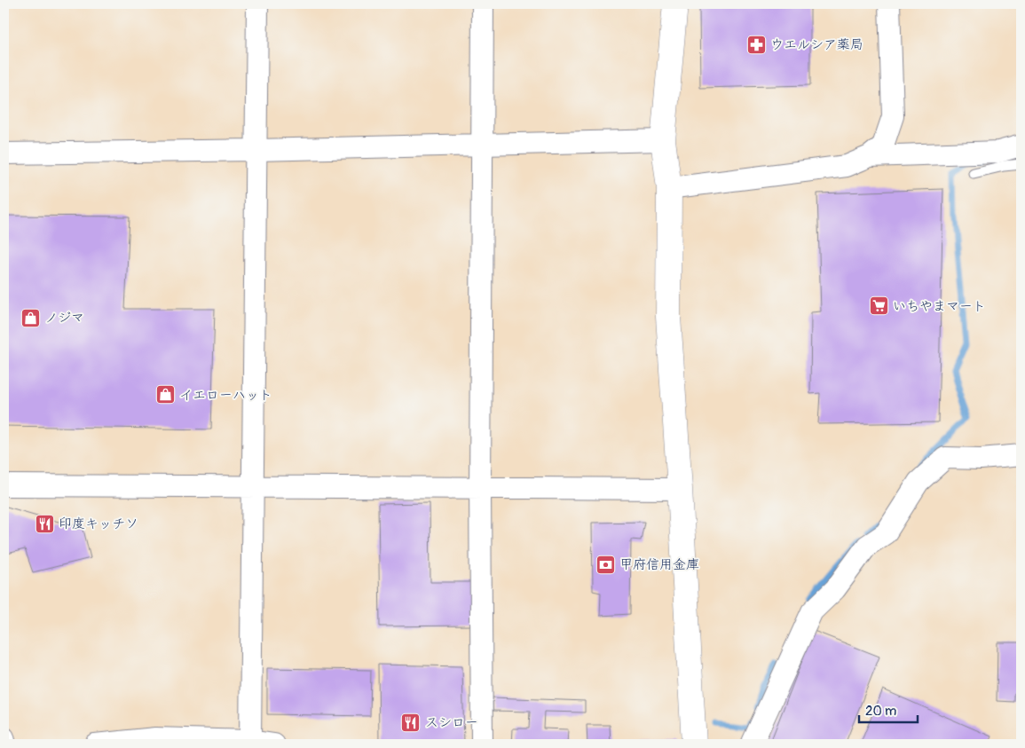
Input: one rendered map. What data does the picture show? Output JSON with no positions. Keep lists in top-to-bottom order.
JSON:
{
  "places": {
    "pharmacy": ["ウエルシア薬局"],
    "supermarket": ["いちやまマート"],
    "shop": ["ノジマ", "イエローハット"],
    "restaurant": ["印度キッチソ", "スシロー"],
    "bank": ["甲府信用金庫"]
  },
  "scale_bar": "20 m"
}
